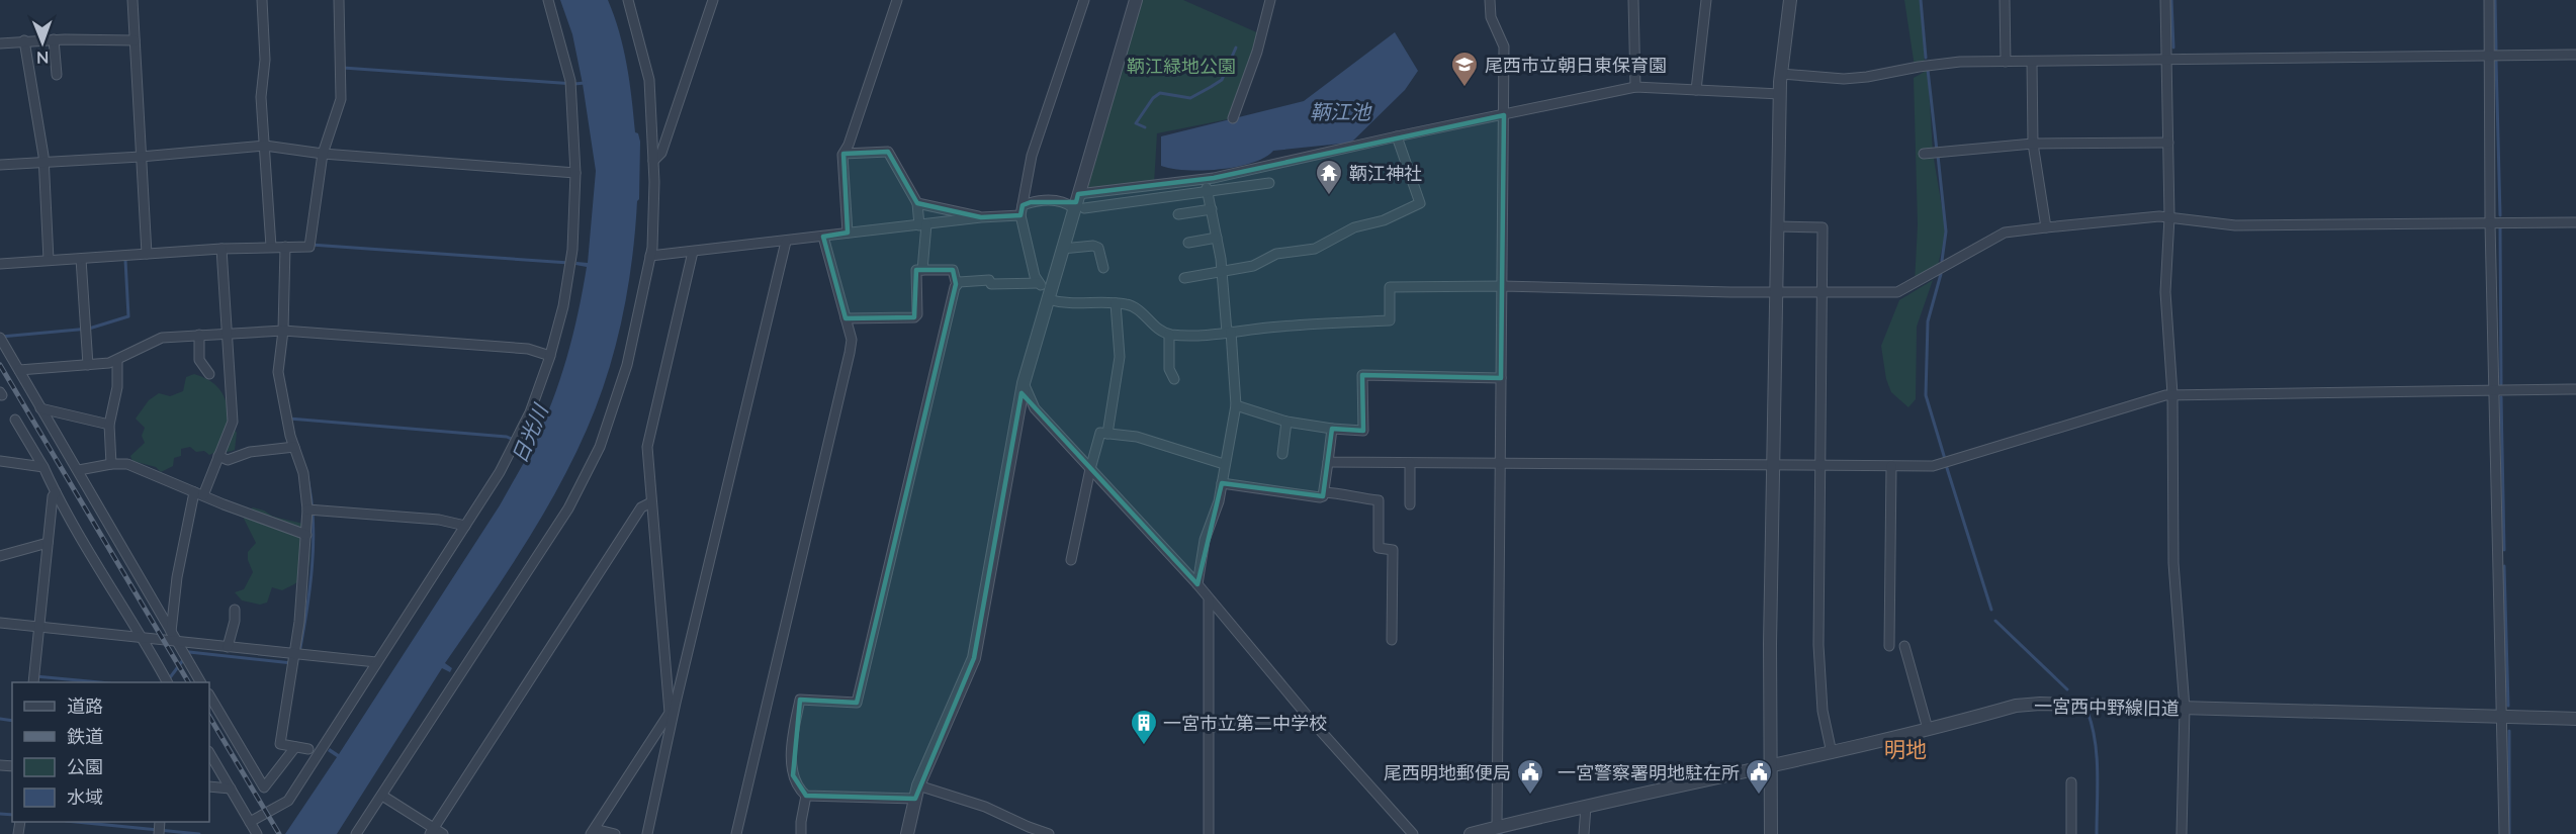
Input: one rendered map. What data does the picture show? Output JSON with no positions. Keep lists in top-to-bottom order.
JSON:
{
  "streets": {
    "street": ["一宮西中野線旧道"]
  },
  "districts": ["明地"],
  "water": ["鞆江池", "日光川"],
  "parks": ["鞆江緑地公園"],
  "places": {
    "school or university": ["尾西市立朝日東保育園"],
    "temple": ["鞆江神社"],
    "building": ["一宮市立第二中学校"],
    "public building": ["尾西明地郵便局", "一宮警察署明地駐在所"]
  },
  "legend": [
    "道路",
    "鉄道",
    "公園",
    "水域"
  ],
  "north": "bottom"
}
